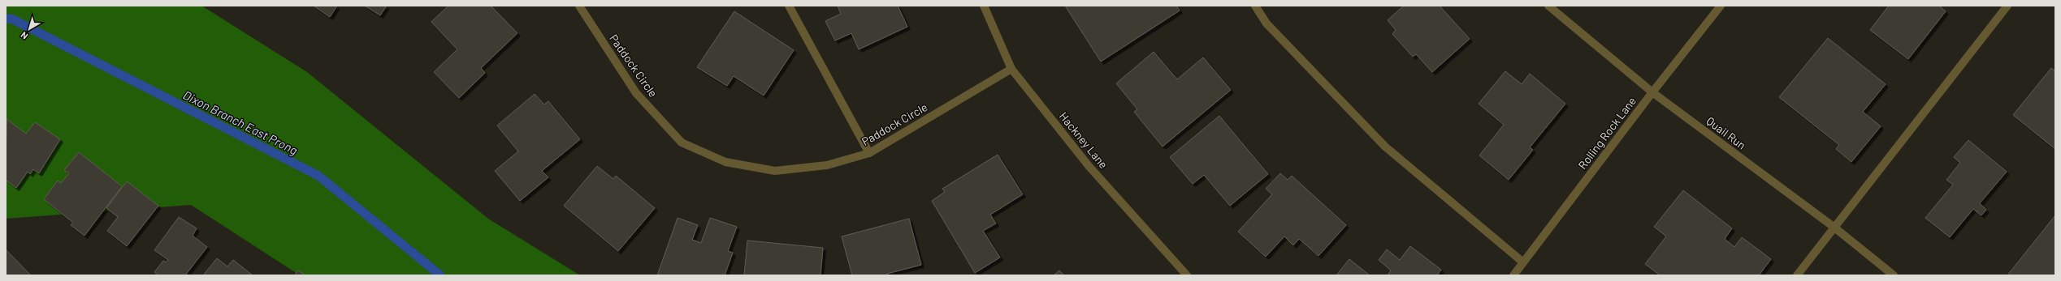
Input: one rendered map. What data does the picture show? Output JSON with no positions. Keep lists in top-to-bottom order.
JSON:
{
  "streets": {
    "street": [
      "Paddock Circle",
      "Rolling Rock Lane",
      "Quail Run",
      "Hackney Lane"
    ]
  },
  "crossings": [
    ["Paddock Circle", "Hackney Lane"],
    ["Rolling Rock Lane", "Quail Run"]
  ],
  "water": ["Dixon Branch East Prong"],
  "north": "bottom left"
}
